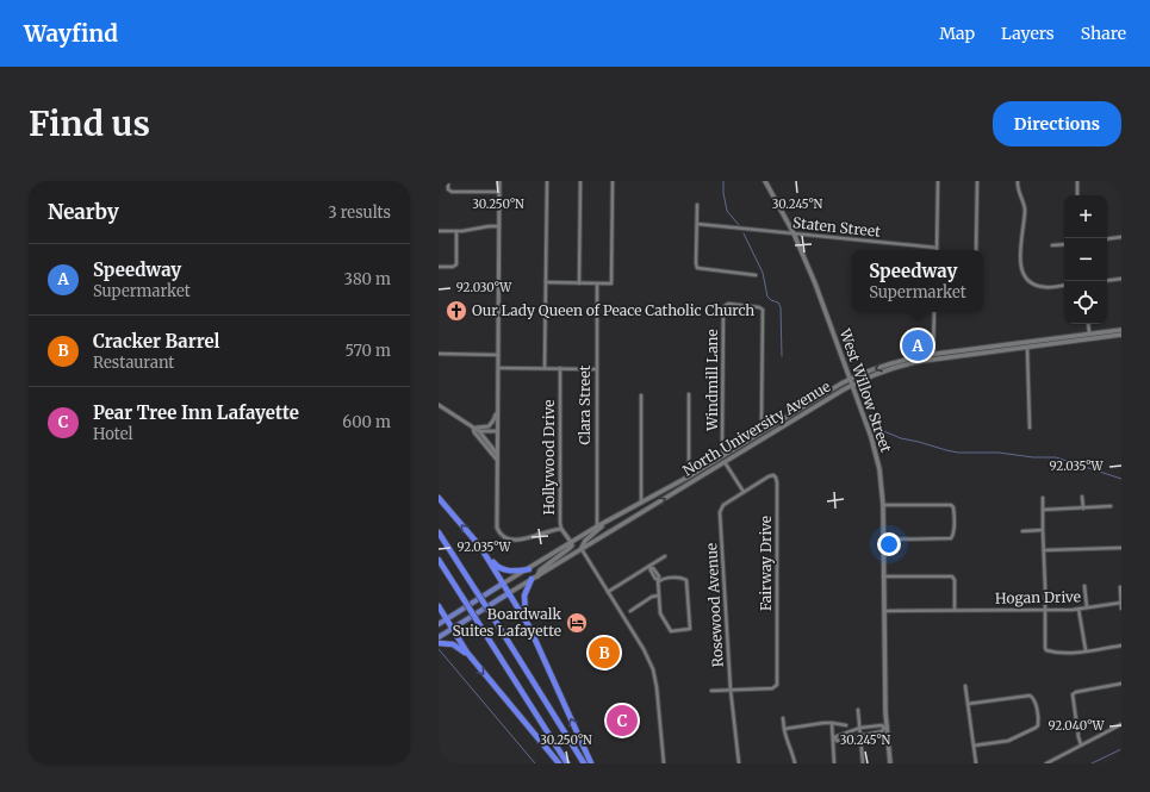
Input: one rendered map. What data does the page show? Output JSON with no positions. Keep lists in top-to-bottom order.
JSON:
{
  "streets": {
    "main road": ["West Willow Street", "North University Avenue"],
    "street": [
      "Staten Street",
      "Windmill Lane",
      "Clara Street",
      "Hollywood Drive",
      "Fairway Drive",
      "Hogan Drive",
      "Rosewood Avenue"
    ]
  },
  "crossings": [
    ["Staten Street", "West Willow Street"],
    ["Windmill Lane", "North University Avenue"],
    ["West Willow Street", "North University Avenue"],
    ["West Willow Street", "Hogan Drive"],
    ["Clara Street", "North University Avenue"],
    ["North University Avenue", "Hollywood Drive"],
    ["Fairway Drive", "Rosewood Avenue"]
  ],
  "places": {
    "church": ["Our Lady Queen of Peace Catholic Church"],
    "hotel": ["Boardwalk Suites Lafayette"]
  },
  "page": {
    "header": "Wayfind",
    "nav": ["Map", "Layers", "Share"],
    "buttons": "Directions",
    "title": "Find us",
    "heading": ["Nearby", "3 results"],
    "map_buttons": ["+", "−"],
    "list": [
      {
        "mark": "A",
        "name": "Speedway",
        "note": "Supermarket",
        "value": "380 m"
      },
      {
        "mark": "B",
        "name": "Cracker Barrel",
        "note": "Restaurant",
        "value": "570 m"
      },
      {
        "mark": "C",
        "name": "Pear Tree Inn Lafayette",
        "note": "Hotel",
        "value": "600 m"
      }
    ],
    "popup": ["Speedway", "Supermarket"],
    "pins": ["A", "B", "C"]
  },
  "coordinates": [
    "30.250°N",
    "30.245°N",
    "92.030°W",
    "92.035°W",
    "92.040°W"
  ]
}
